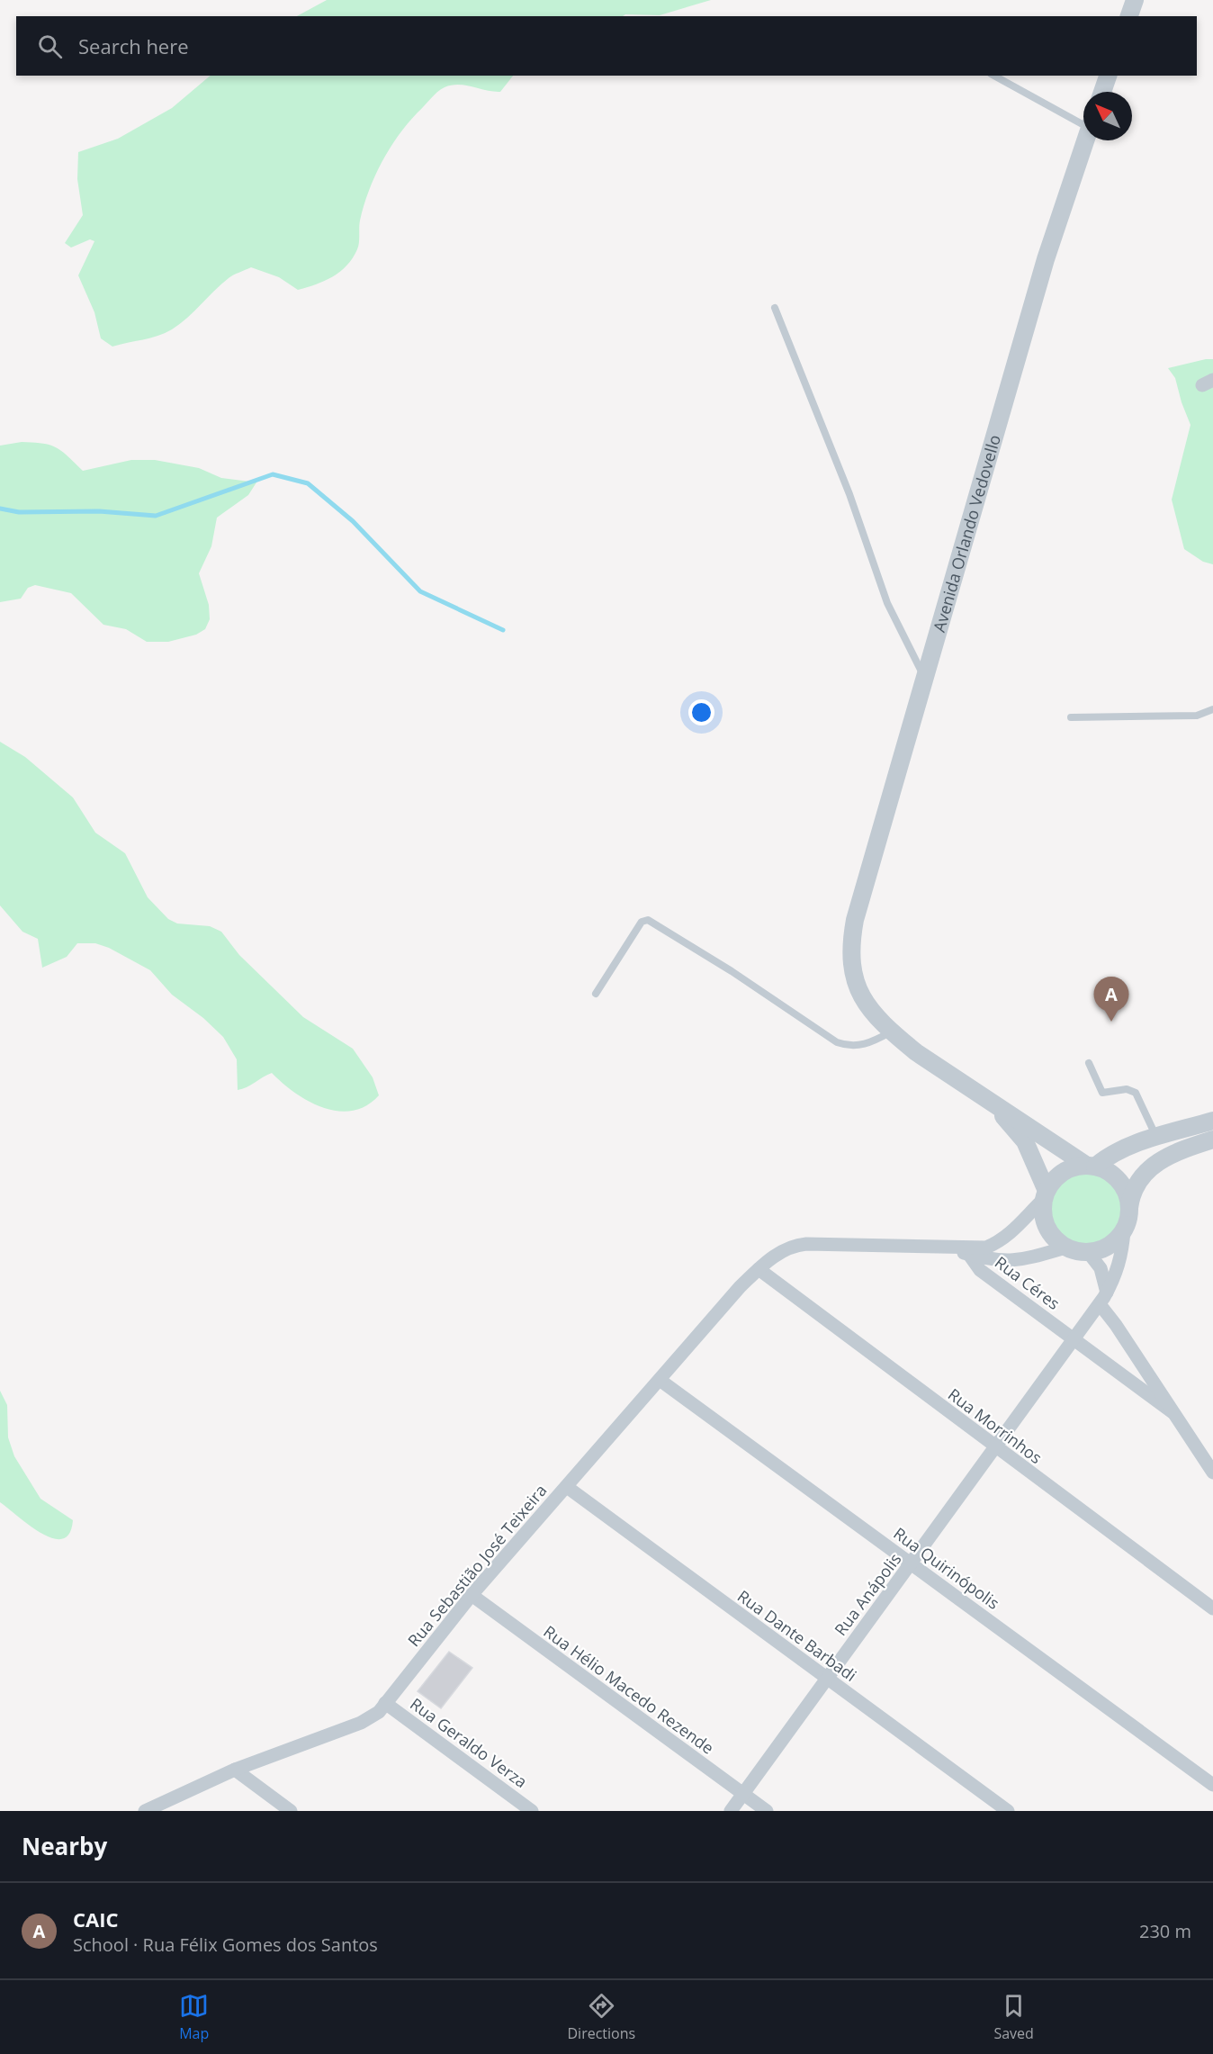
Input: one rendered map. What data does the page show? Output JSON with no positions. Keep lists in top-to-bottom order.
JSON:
{
  "streets": {
    "street": [
      "Avenida Orlando Vedovello",
      "Rua Céres",
      "Rua Morrinhos",
      "Rua Sebastião José Teixeira",
      "Rua Quirinópolis",
      "Rua Anápolis",
      "Rua Dante Barbadi",
      "Rua Hélio Macedo Rezende",
      "Rua Geraldo Verza"
    ]
  },
  "crossings": [
    ["Rua Céres", "Rua Sebastião José Teixeira"],
    ["Rua Céres", "Rua Anápolis"],
    ["Rua Morrinhos", "Rua Sebastião José Teixeira"],
    ["Rua Morrinhos", "Rua Anápolis"],
    ["Rua Sebastião José Teixeira", "Rua Quirinópolis"],
    ["Rua Sebastião José Teixeira", "Rua Dante Barbadi"],
    ["Rua Sebastião José Teixeira", "Rua Hélio Macedo Rezende"],
    ["Rua Sebastião José Teixeira", "Rua Geraldo Verza"],
    ["Rua Quirinópolis", "Rua Anápolis"],
    ["Rua Anápolis", "Rua Dante Barbadi"],
    ["Rua Anápolis", "Rua Hélio Macedo Rezende"]
  ],
  "north": "top left",
  "page": {
    "search": "Search here",
    "pins": "A",
    "heading": "Nearby",
    "list": [
      {
        "mark": "A",
        "name": "CAIC",
        "note": "School · Rua Félix Gomes dos Santos",
        "value": "230 m"
      }
    ],
    "nav": ["Map", "Directions", "Saved"]
  }
}
